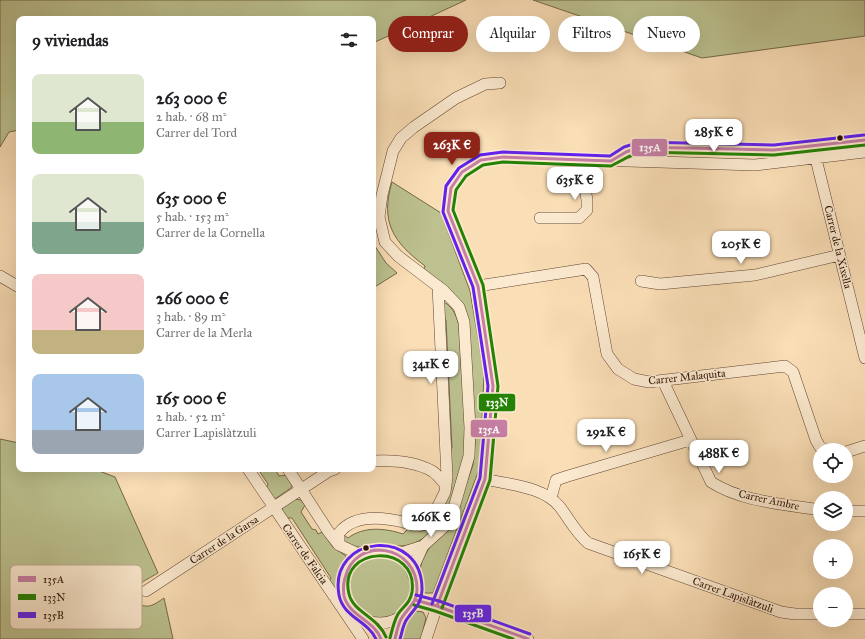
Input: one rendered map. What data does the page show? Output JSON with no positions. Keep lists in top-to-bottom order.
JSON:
{
  "streets": {
    "street": [
      "Carrer de la Xixella",
      "Carrer Malaquita",
      "Carrer Ambre",
      "Carrer de la Garsa",
      "Carrer de Falcia",
      "Carrer Lapislàtzuli"
    ]
  },
  "crossings": [
    ["Carrer Malaquita", "Carrer Ambre"],
    ["Carrer de la Garsa", "Carrer de Falcia"]
  ],
  "lines": ["transit line 135B", "transit line 135A", "transit line 133N"],
  "legend": ["135A", "133N", "135B"],
  "page": {
    "chip": [
      "Comprar",
      "Alquilar",
      "Filtros",
      "Nuevo"
    ],
    "heading": "9 viviendas",
    "list": [
      {
        "name": "263 000 €",
        "note": "2 hab. · 68 m² · Carrer del Tord"
      },
      {
        "name": "635 000 €",
        "note": "5 hab. · 153 m² · Carrer de la Cornella"
      },
      {
        "name": "266 000 €",
        "note": "3 hab. · 89 m² · Carrer de la Merla"
      },
      {
        "name": "165 000 €",
        "note": "2 hab. · 52 m² · Carrer Lapislàtzuli"
      }
    ],
    "price": [
      "285K €",
      "263K €",
      "635K €",
      "205K €",
      "341K €",
      "292K €",
      "488K €",
      "266K €",
      "165K €"
    ],
    "map_buttons": ["+", "−"]
  }
}
